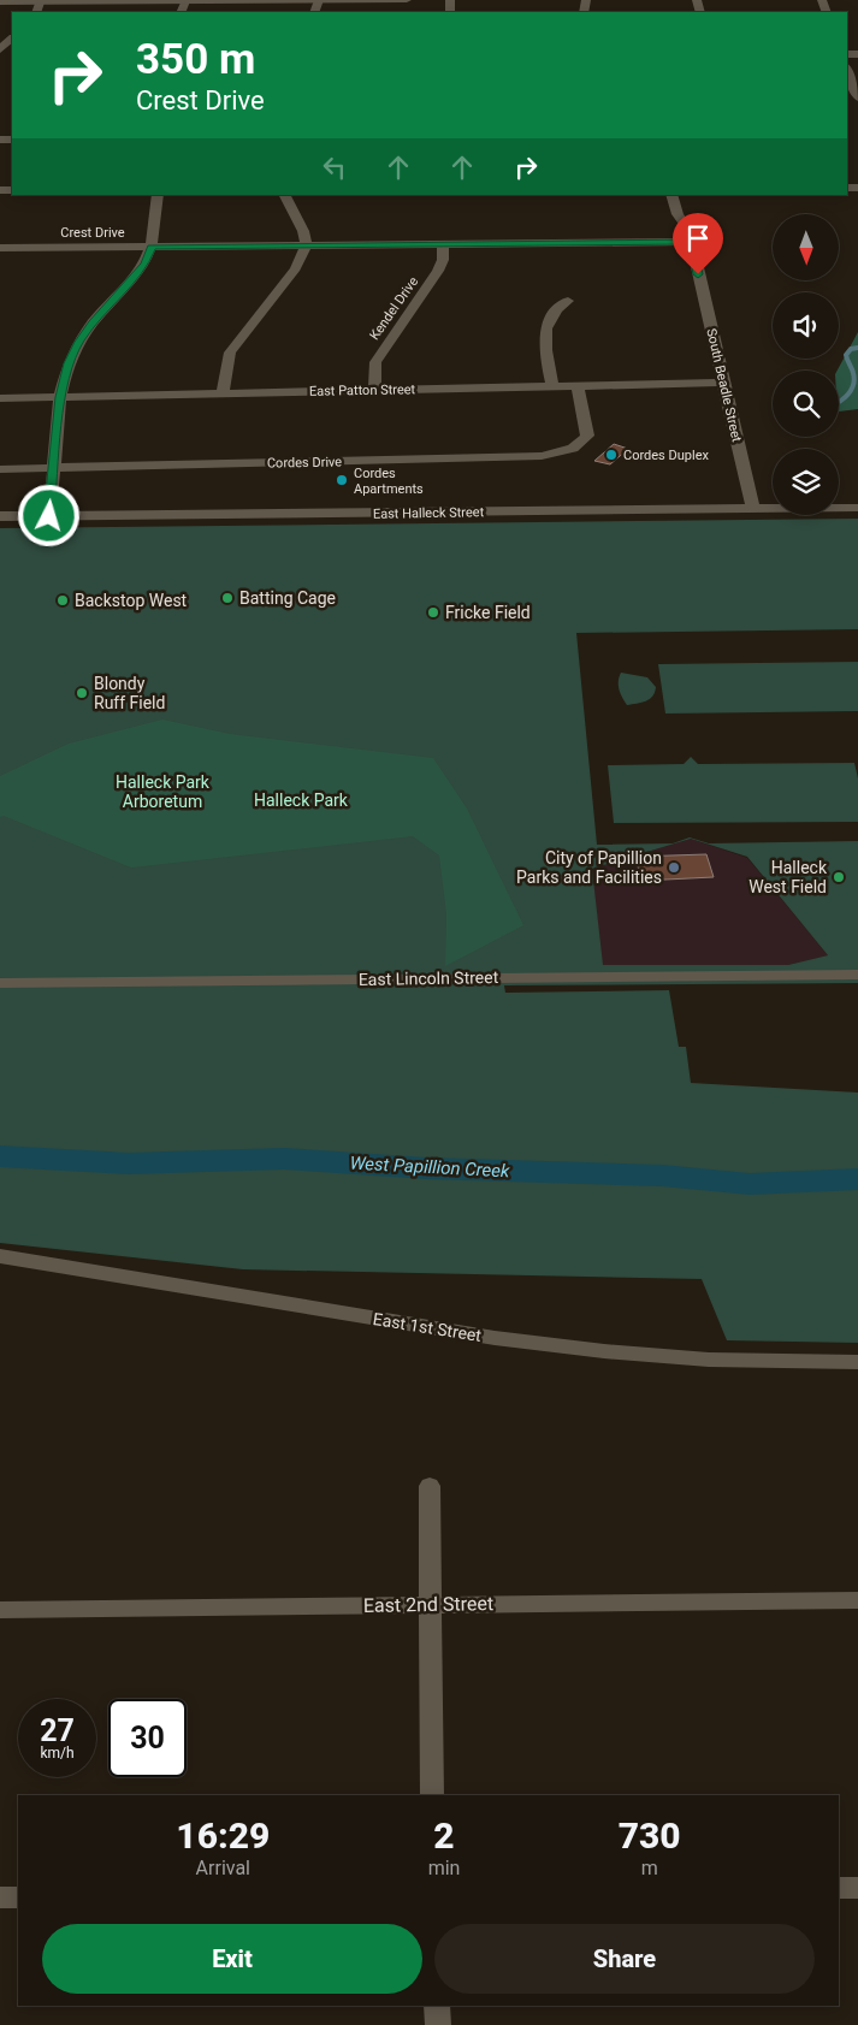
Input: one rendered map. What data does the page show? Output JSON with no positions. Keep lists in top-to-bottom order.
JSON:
{
  "streets": {
    "street": [
      "Crest Drive",
      "Kendel Drive",
      "South Beadle Street",
      "East Patton Street",
      "Cordes Drive",
      "East Halleck Street",
      "East Lincoln Street",
      "East 1st Street",
      "East 2nd Street"
    ]
  },
  "crossings": [
    ["Crest Drive", "Kendel Drive"],
    ["Crest Drive", "South Beadle Street"],
    ["Kendel Drive", "East Patton Street"],
    ["South Beadle Street", "East Patton Street"],
    ["South Beadle Street", "East Halleck Street"],
    ["East Patton Street", "Cordes Drive"]
  ],
  "water": ["West Papillion Creek"],
  "parks": ["Halleck Park Arboretum", "Halleck Park"],
  "places": [
    "Cordes Duplex",
    "Cordes Apartments",
    "Batting Cage",
    "Backstop West",
    "Fricke Field",
    "Blondy Ruff Field",
    "City of Papillion Parks and Facilities",
    "Halleck West Field"
  ],
  "north": "bottom",
  "page": {
    "turn": ["350 m", "Crest Drive"],
    "speed": "27 km/h",
    "limit": "30",
    "eta": [
      "16:29",
      "Arrival",
      "2",
      "min",
      "730",
      "m"
    ],
    "buttons": ["Exit", "Share"]
  }
}
